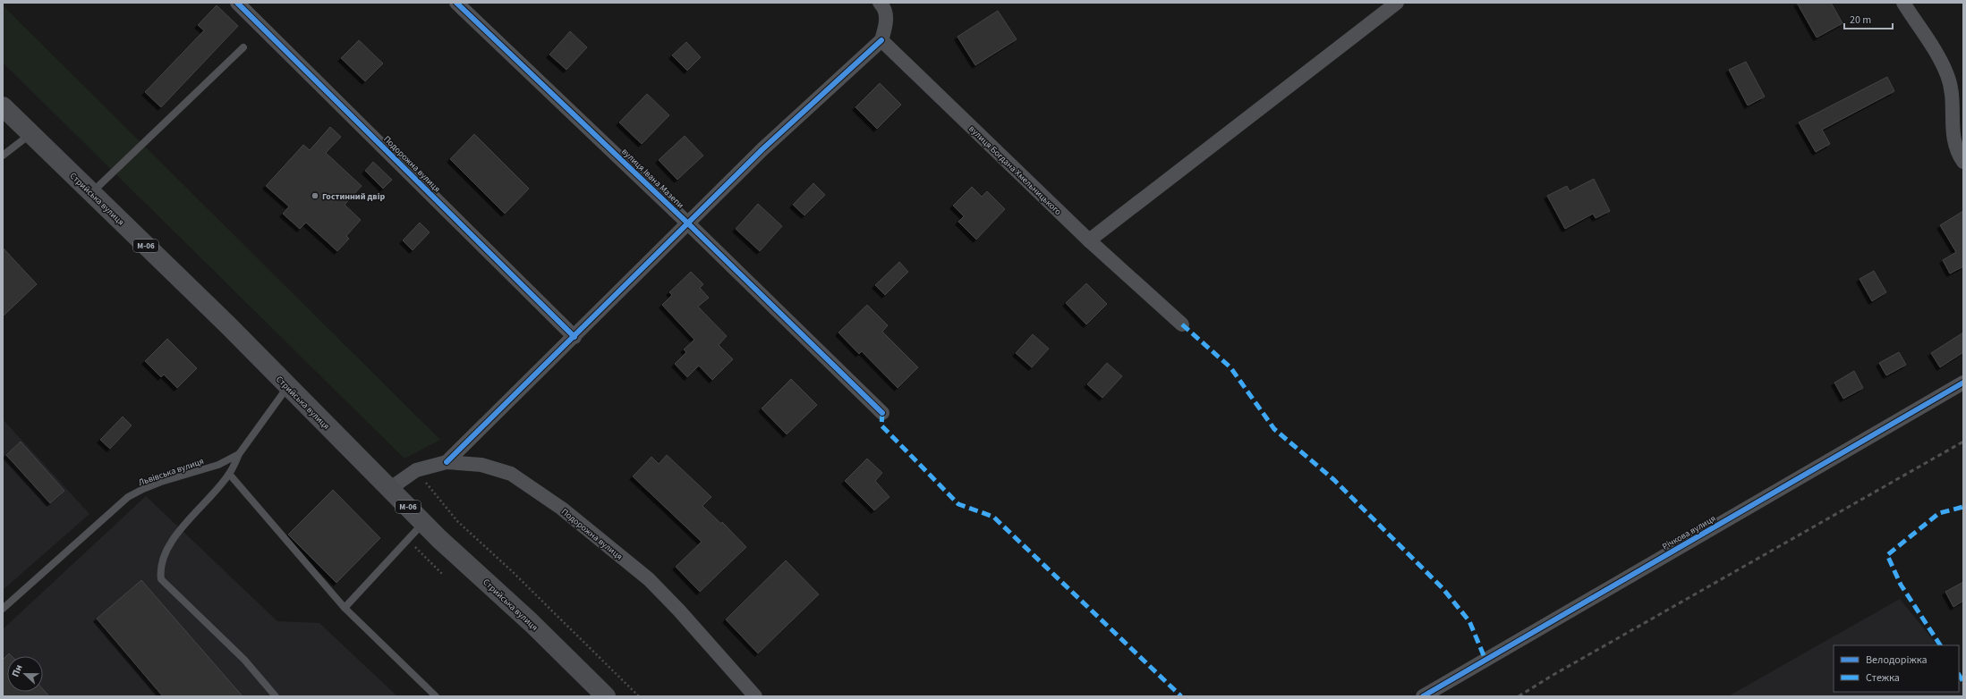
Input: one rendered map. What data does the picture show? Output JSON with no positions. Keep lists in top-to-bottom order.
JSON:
{
  "streets": {
    "highway": ["Стрийська вулиця", "М-06"],
    "street": [
      "Подорожна вулиця",
      "вулиця Богдана Хмельницького",
      "вулиця Івана Мазепи",
      "Річкова вулиця"
    ],
    "lane": ["Львівська вулиця"]
  },
  "crossings": [
    ["Подорожна вулиця", "Стрийська вулиця"],
    ["Стрийська вулиця", "Львівська вулиця"]
  ],
  "places": ["Гостинний двір"],
  "legend": ["Велодоріжка", "Стежка"],
  "scale_bar": "20 m",
  "north": "left"
}
